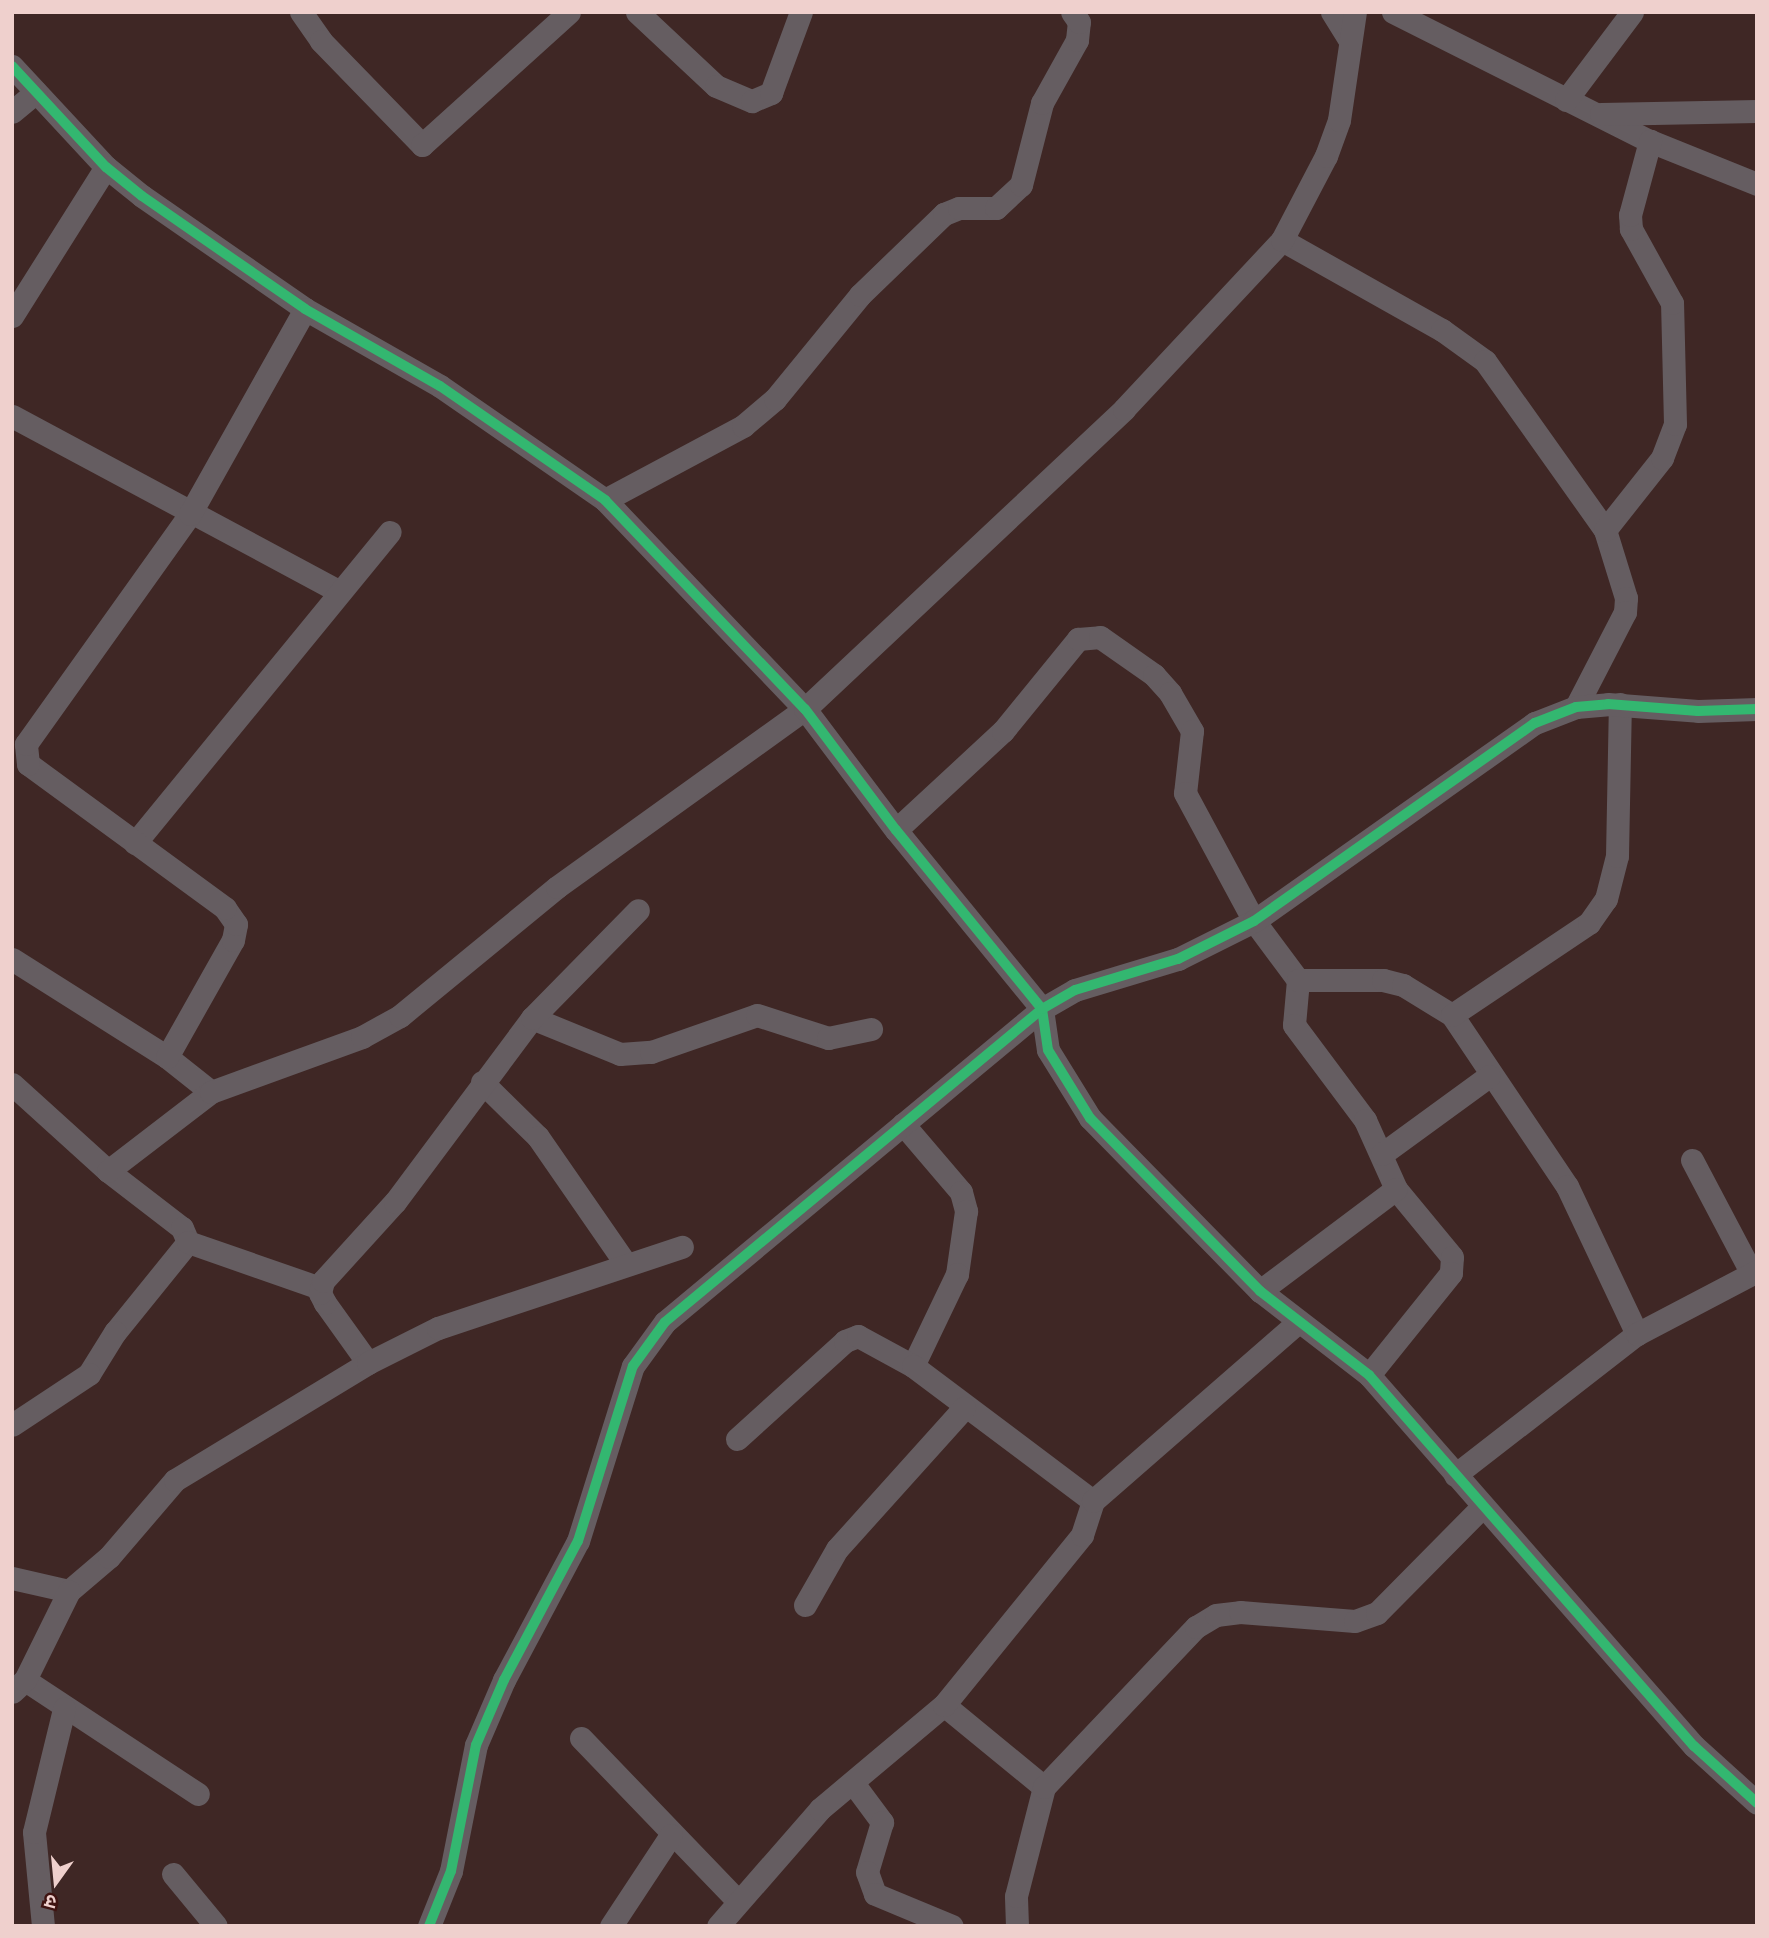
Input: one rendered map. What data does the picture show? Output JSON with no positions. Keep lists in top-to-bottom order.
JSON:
{
  "north": "bottom"
}
